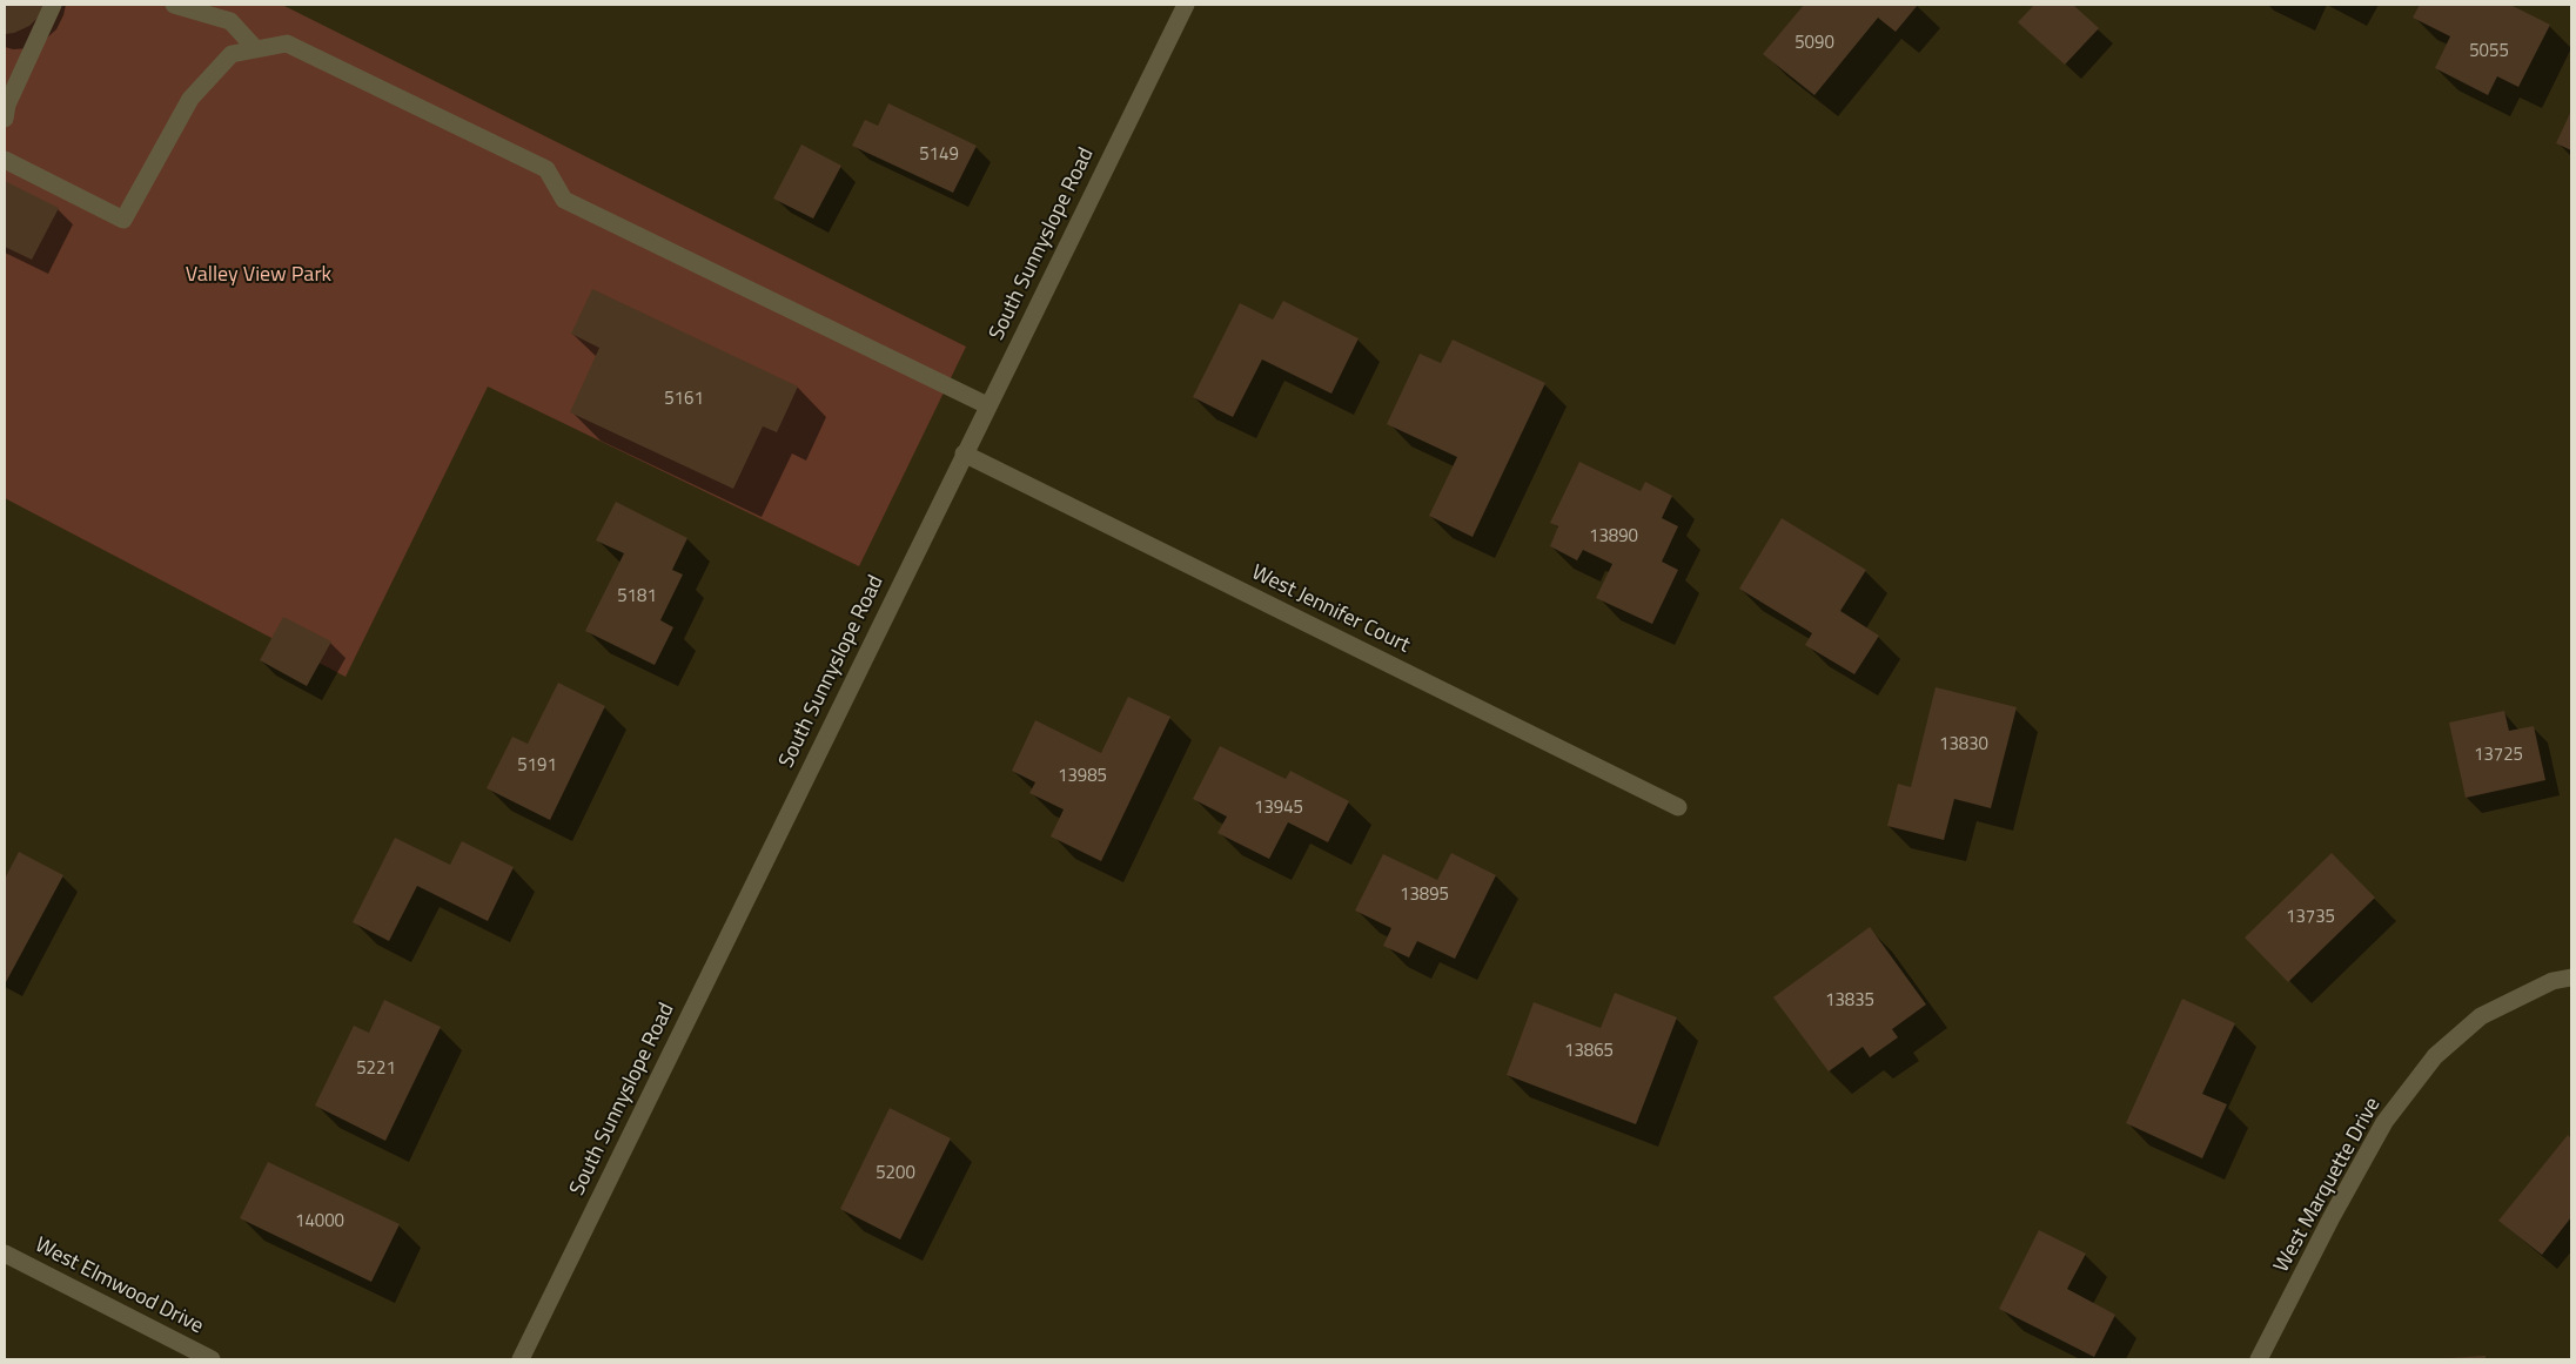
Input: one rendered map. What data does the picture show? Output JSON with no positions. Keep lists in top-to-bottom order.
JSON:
{
  "streets": {
    "street": [
      "South Sunnyslope Road",
      "West Jennifer Court",
      "West Marquette Drive",
      "West Elmwood Drive"
    ]
  },
  "crossings": [
    ["South Sunnyslope Road", "West Jennifer Court"]
  ],
  "parks": ["Valley View Park"],
  "house_numbers": [
    "5090",
    "5055",
    "5149",
    "5161",
    "13890",
    "5181",
    "13830",
    "13725",
    "5191",
    "13985",
    "13945",
    "13895",
    "13735",
    "13835",
    "13865",
    "5221",
    "5200",
    "14000"
  ]
}
